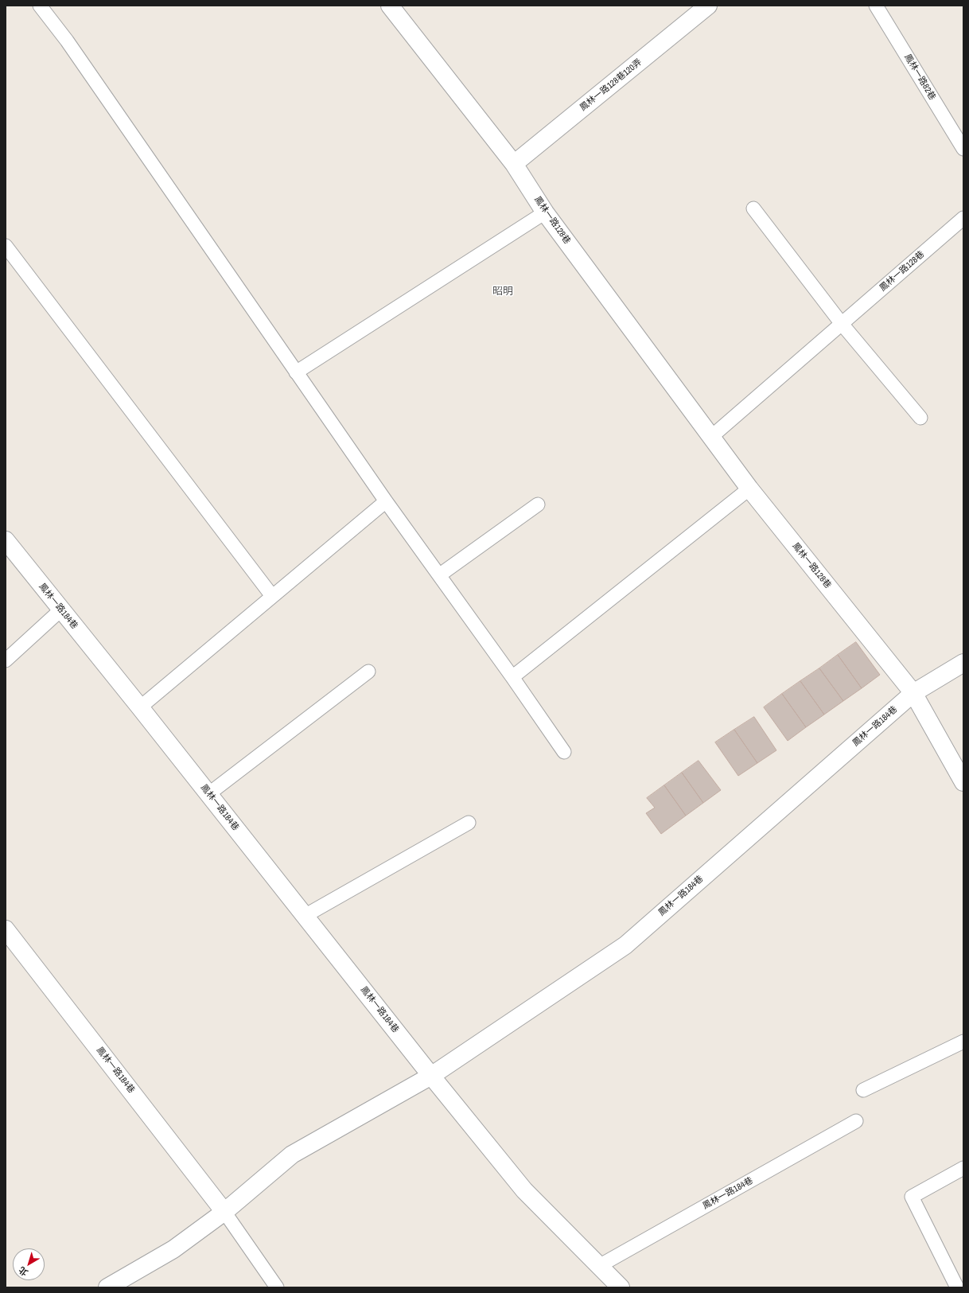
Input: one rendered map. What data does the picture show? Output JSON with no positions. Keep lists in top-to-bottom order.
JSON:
{
  "streets": {
    "street": ["鳳林一路128巷120弄", "鳳林一路128巷", "鳳林一路184巷"],
    "lane": ["鳳林一路82巷"]
  },
  "crossings": [
    ["鳳林一路128巷120弄", "鳳林一路128巷"],
    ["鳳林一路128巷", "鳳林一路184巷"]
  ],
  "districts": ["昭明"],
  "north": "bottom left"
}
